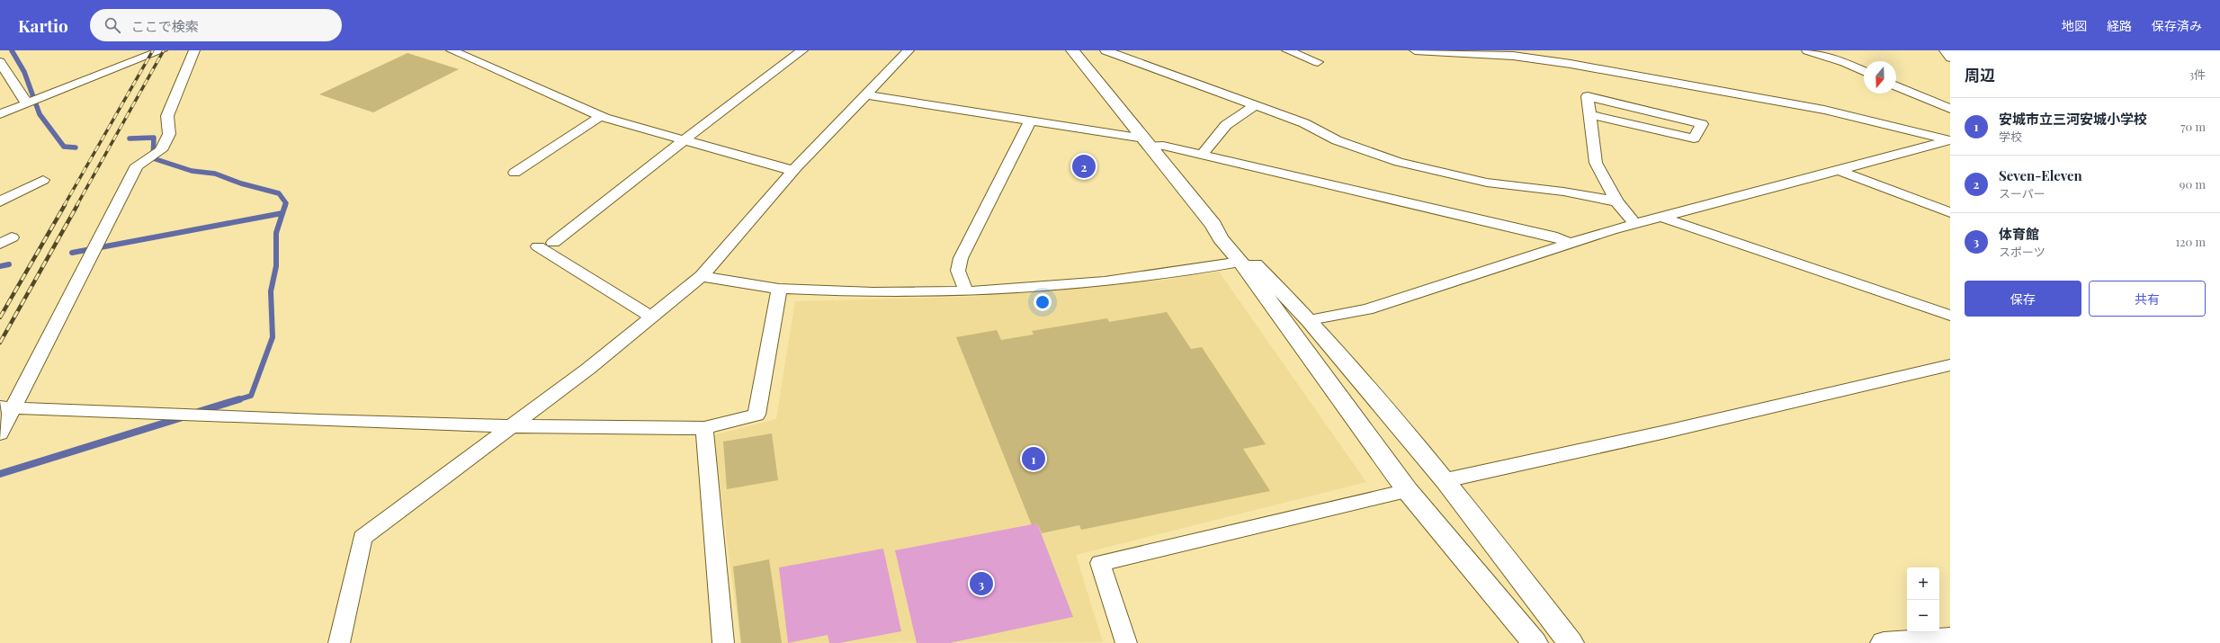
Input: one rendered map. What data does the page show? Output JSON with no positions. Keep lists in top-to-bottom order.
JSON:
{
  "north": "bottom",
  "page": {
    "header": "Kartio",
    "search": "ここで検索",
    "nav": ["地図", "経路", "保存済み"],
    "heading": ["周辺", "3件"],
    "list": [
      {
        "mark": "1",
        "name": "安城市立三河安城小学校",
        "note": "学校",
        "value": "70 m"
      },
      {
        "mark": "2",
        "name": "Seven-Eleven",
        "note": "スーパー",
        "value": "90 m"
      },
      {
        "mark": "3",
        "name": "体育館",
        "note": "スポーツ",
        "value": "120 m"
      }
    ],
    "pins": ["2", "1", "3"],
    "buttons": ["保存", "共有"],
    "map_buttons": ["+", "−"]
  }
}
